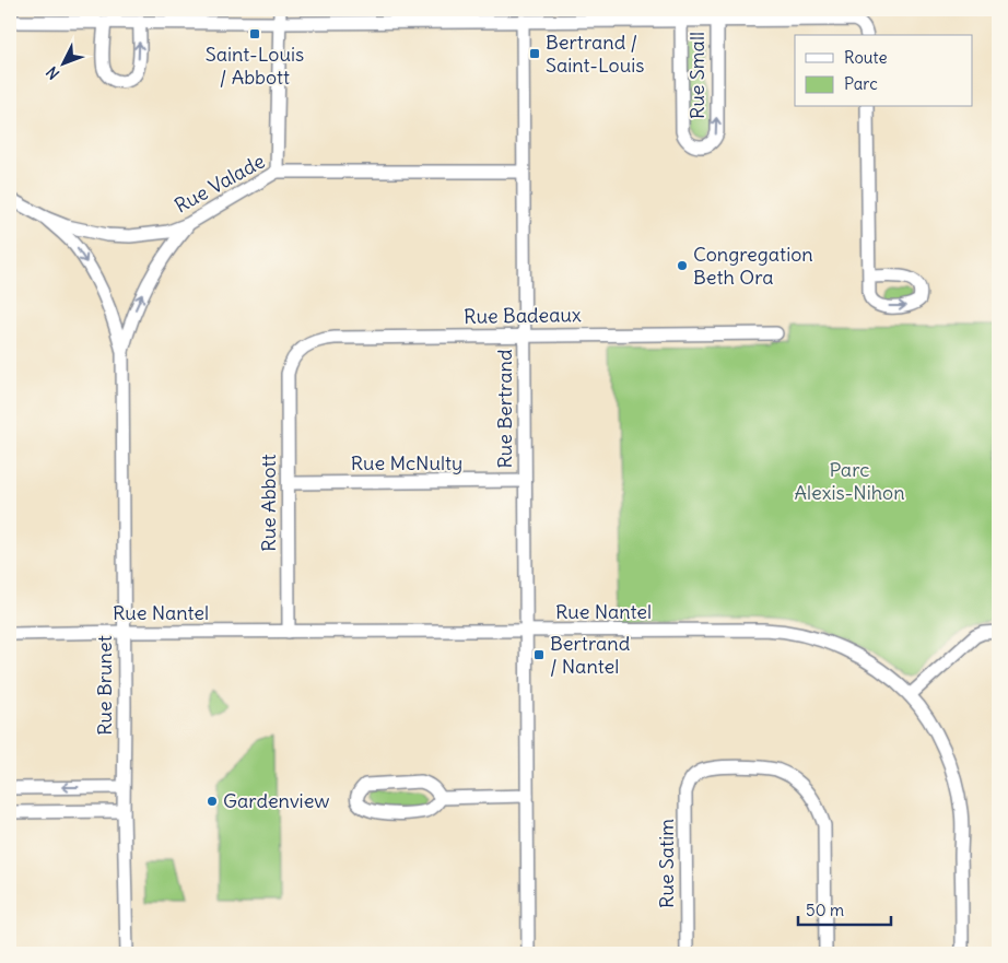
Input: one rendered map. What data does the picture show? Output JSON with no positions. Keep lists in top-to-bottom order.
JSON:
{
  "streets": {
    "street": [
      "Rue Small",
      "Rue Valade",
      "Rue Badeaux",
      "Rue Bertrand",
      "Rue McNulty",
      "Rue Abbott",
      "Rue Nantel",
      "Rue Brunet",
      "Rue Satim"
    ]
  },
  "crossings": [
    ["Rue Valade", "Rue Bertrand"],
    ["Rue Valade", "Rue Brunet"],
    ["Rue Badeaux", "Rue Bertrand"],
    ["Rue Badeaux", "Rue Abbott"],
    ["Rue Bertrand", "Rue McNulty"],
    ["Rue Bertrand", "Rue Nantel"],
    ["Rue McNulty", "Rue Abbott"],
    ["Rue Abbott", "Rue Nantel"],
    ["Rue Nantel", "Rue Brunet"]
  ],
  "parks": ["Parc Alexis-Nihon"],
  "places": {
    "transit": ["Saint-Louis / Abbott", "Bertrand / Saint-Louis", "Bertrand / Nantel"],
    "other": ["Congregation Beth Ora", "Gardenview"]
  },
  "legend": ["Route", "Parc"],
  "scale_bar": "50 m",
  "north": "bottom left"
}
